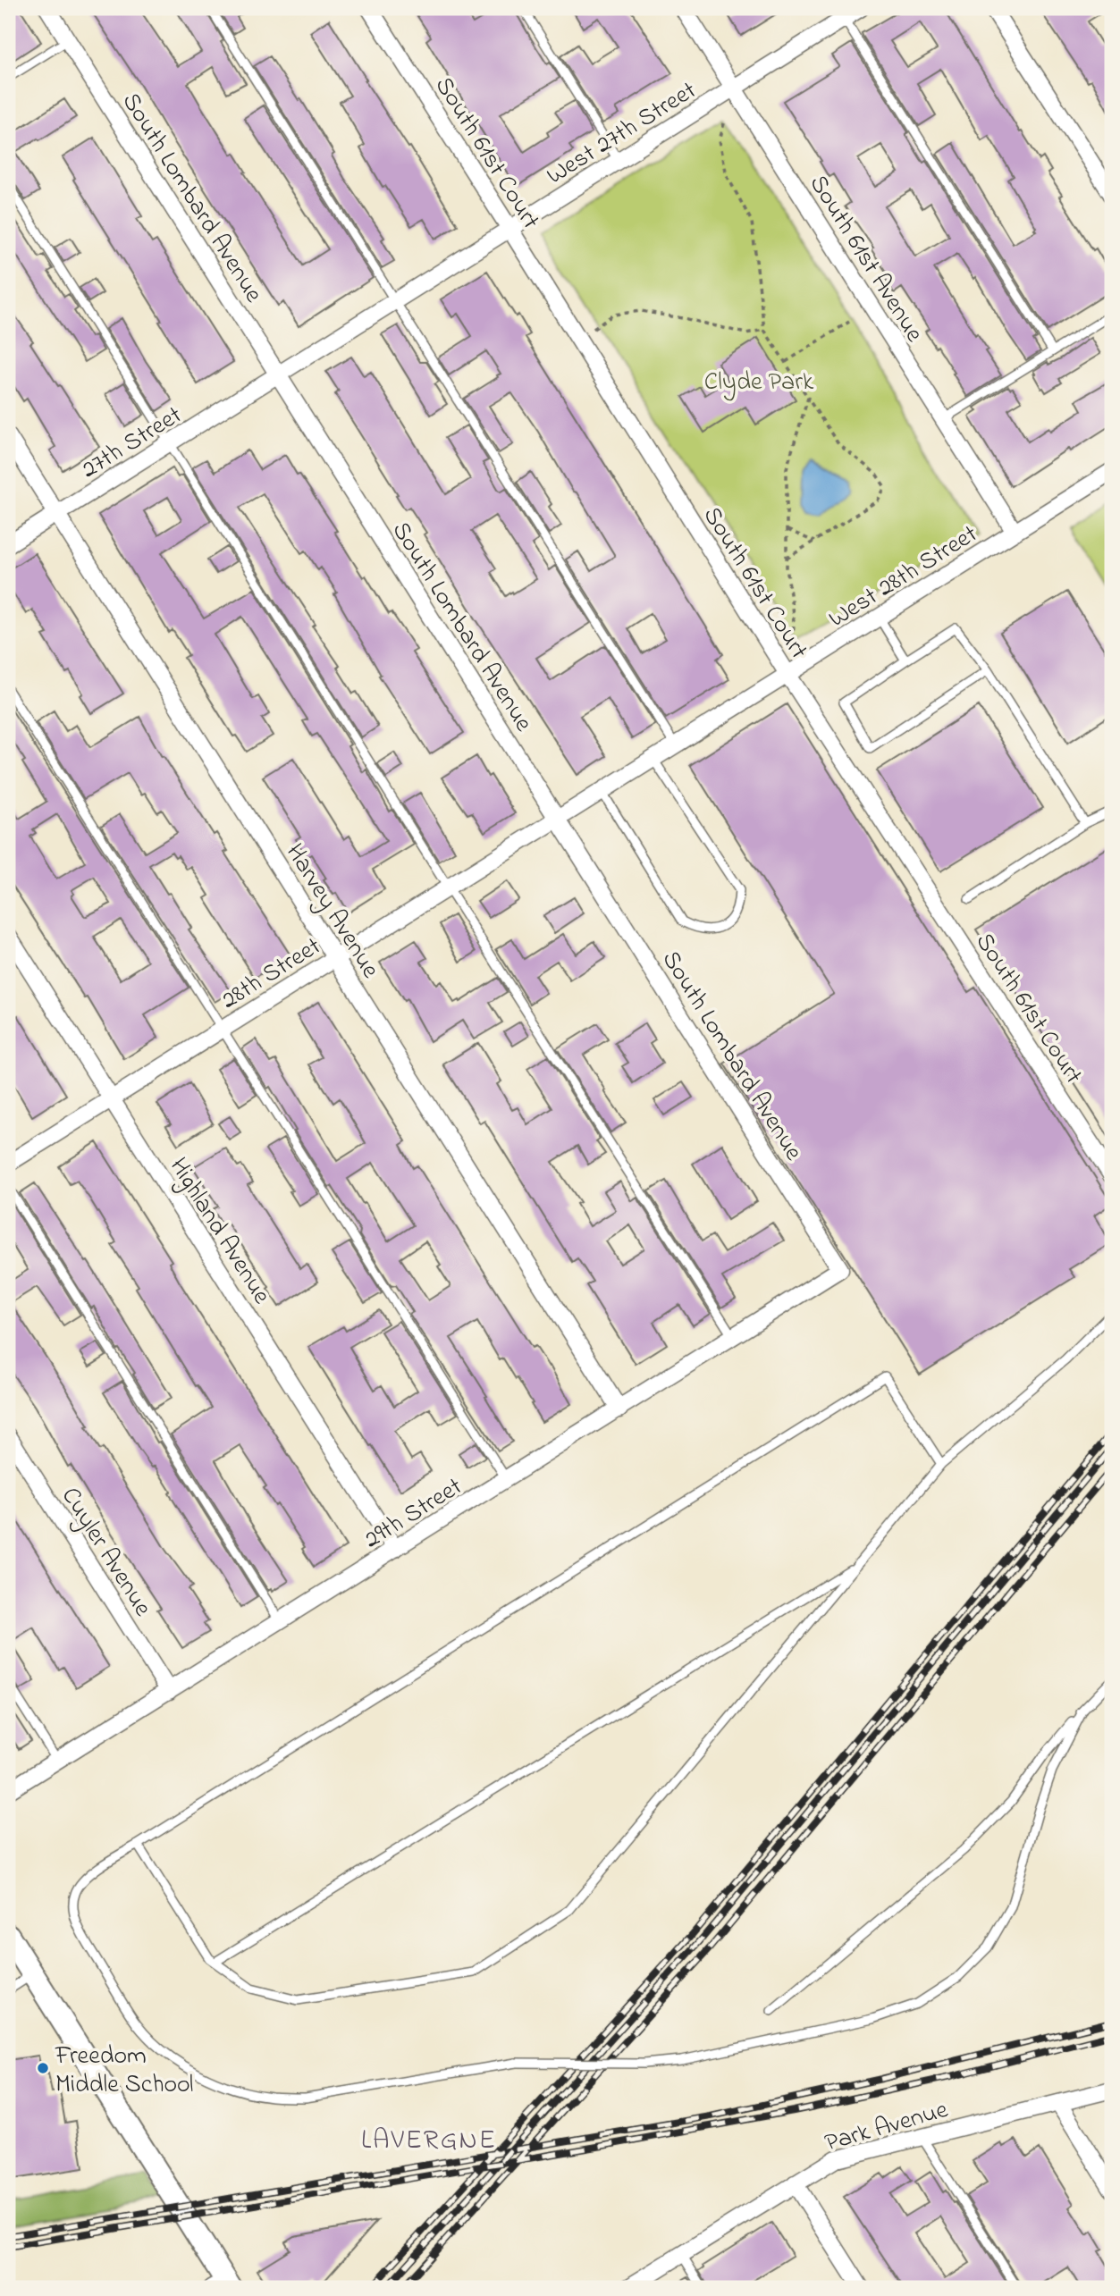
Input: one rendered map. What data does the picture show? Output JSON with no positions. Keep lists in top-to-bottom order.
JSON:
{
  "streets": {
    "street": [
      "West 27th Street",
      "South 61st Court",
      "South Lombard Avenue",
      "South 61st Avenue",
      "27th Street",
      "West 28th Street",
      "Harvey Avenue",
      "28th Street",
      "Highland Avenue",
      "29th Street",
      "Cuyler Avenue",
      "Park Avenue"
    ]
  },
  "crossings": [
    ["West 27th Street", "South 61st Court"],
    ["West 27th Street", "South Lombard Avenue"],
    ["West 27th Street", "South 61st Avenue"],
    ["West 27th Street", "27th Street"],
    ["South 61st Court", "West 28th Street"],
    ["South Lombard Avenue", "27th Street"],
    ["South Lombard Avenue", "West 28th Street"],
    ["South Lombard Avenue", "28th Street"],
    ["South Lombard Avenue", "29th Street"],
    ["South 61st Avenue", "West 28th Street"],
    ["27th Street", "Harvey Avenue"],
    ["West 28th Street", "28th Street"],
    ["Harvey Avenue", "28th Street"],
    ["Harvey Avenue", "29th Street"],
    ["28th Street", "Highland Avenue"],
    ["Highland Avenue", "29th Street"],
    ["29th Street", "Cuyler Avenue"]
  ],
  "districts": ["LAVERGNE"],
  "parks": ["Clyde Park"],
  "places": ["Freedom Middle School"]
}
